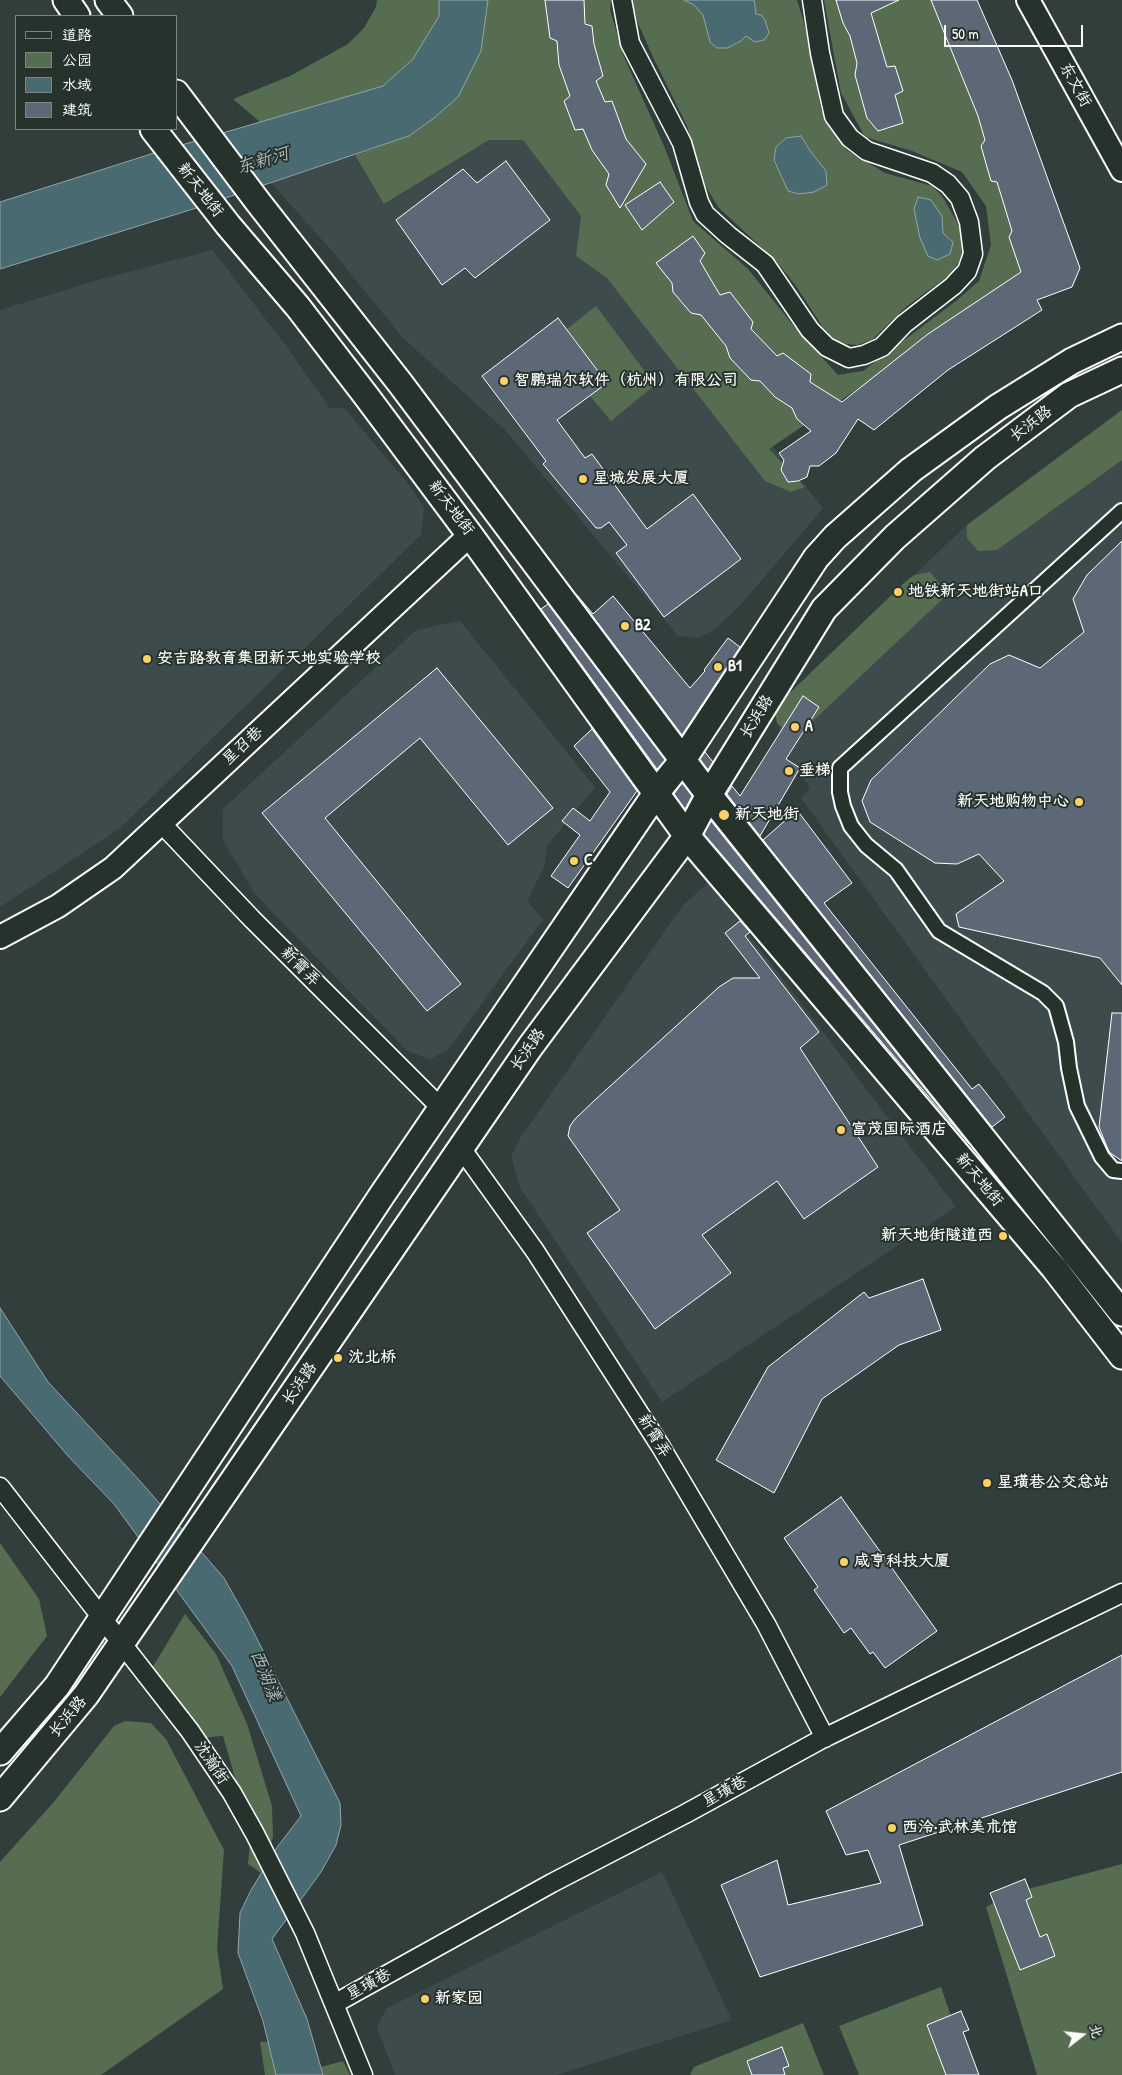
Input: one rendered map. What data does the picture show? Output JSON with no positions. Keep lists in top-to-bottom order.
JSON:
{
  "streets": {
    "main road": ["新天地街", "长浜路"],
    "street": [
      "东文街",
      "星召巷",
      "新霄弄",
      "沈瀚街",
      "星璜巷"
    ]
  },
  "crossings": [
    ["新天地街", "长浜路"],
    ["新天地街", "星召巷"],
    ["长浜路", "新霄弄"],
    ["长浜路", "沈瀚街"],
    ["星召巷", "新霄弄"],
    ["新霄弄", "星璜巷"],
    ["沈瀚街", "星璜巷"]
  ],
  "water": ["东新河", "西湖漾"],
  "places": [
    "智鹏瑞尔软件（杭州）有限公司",
    "星城发展大厦",
    "地铁新天地街站A口",
    "B2",
    "安吉路教育集团新天地实验学校",
    "B1",
    "A",
    "垂梯",
    "新天地购物中心",
    "新天地街",
    "C",
    "富茂国际酒店",
    "新天地街隧道西",
    "沈北桥",
    "星璜巷公交总站",
    "咸亨科技大厦",
    "西泠·武林美术馆",
    "新家园"
  ],
  "legend": [
    "道路",
    "公园",
    "水域",
    "建筑"
  ],
  "scale_bar": "50 m",
  "north": "right"
}
